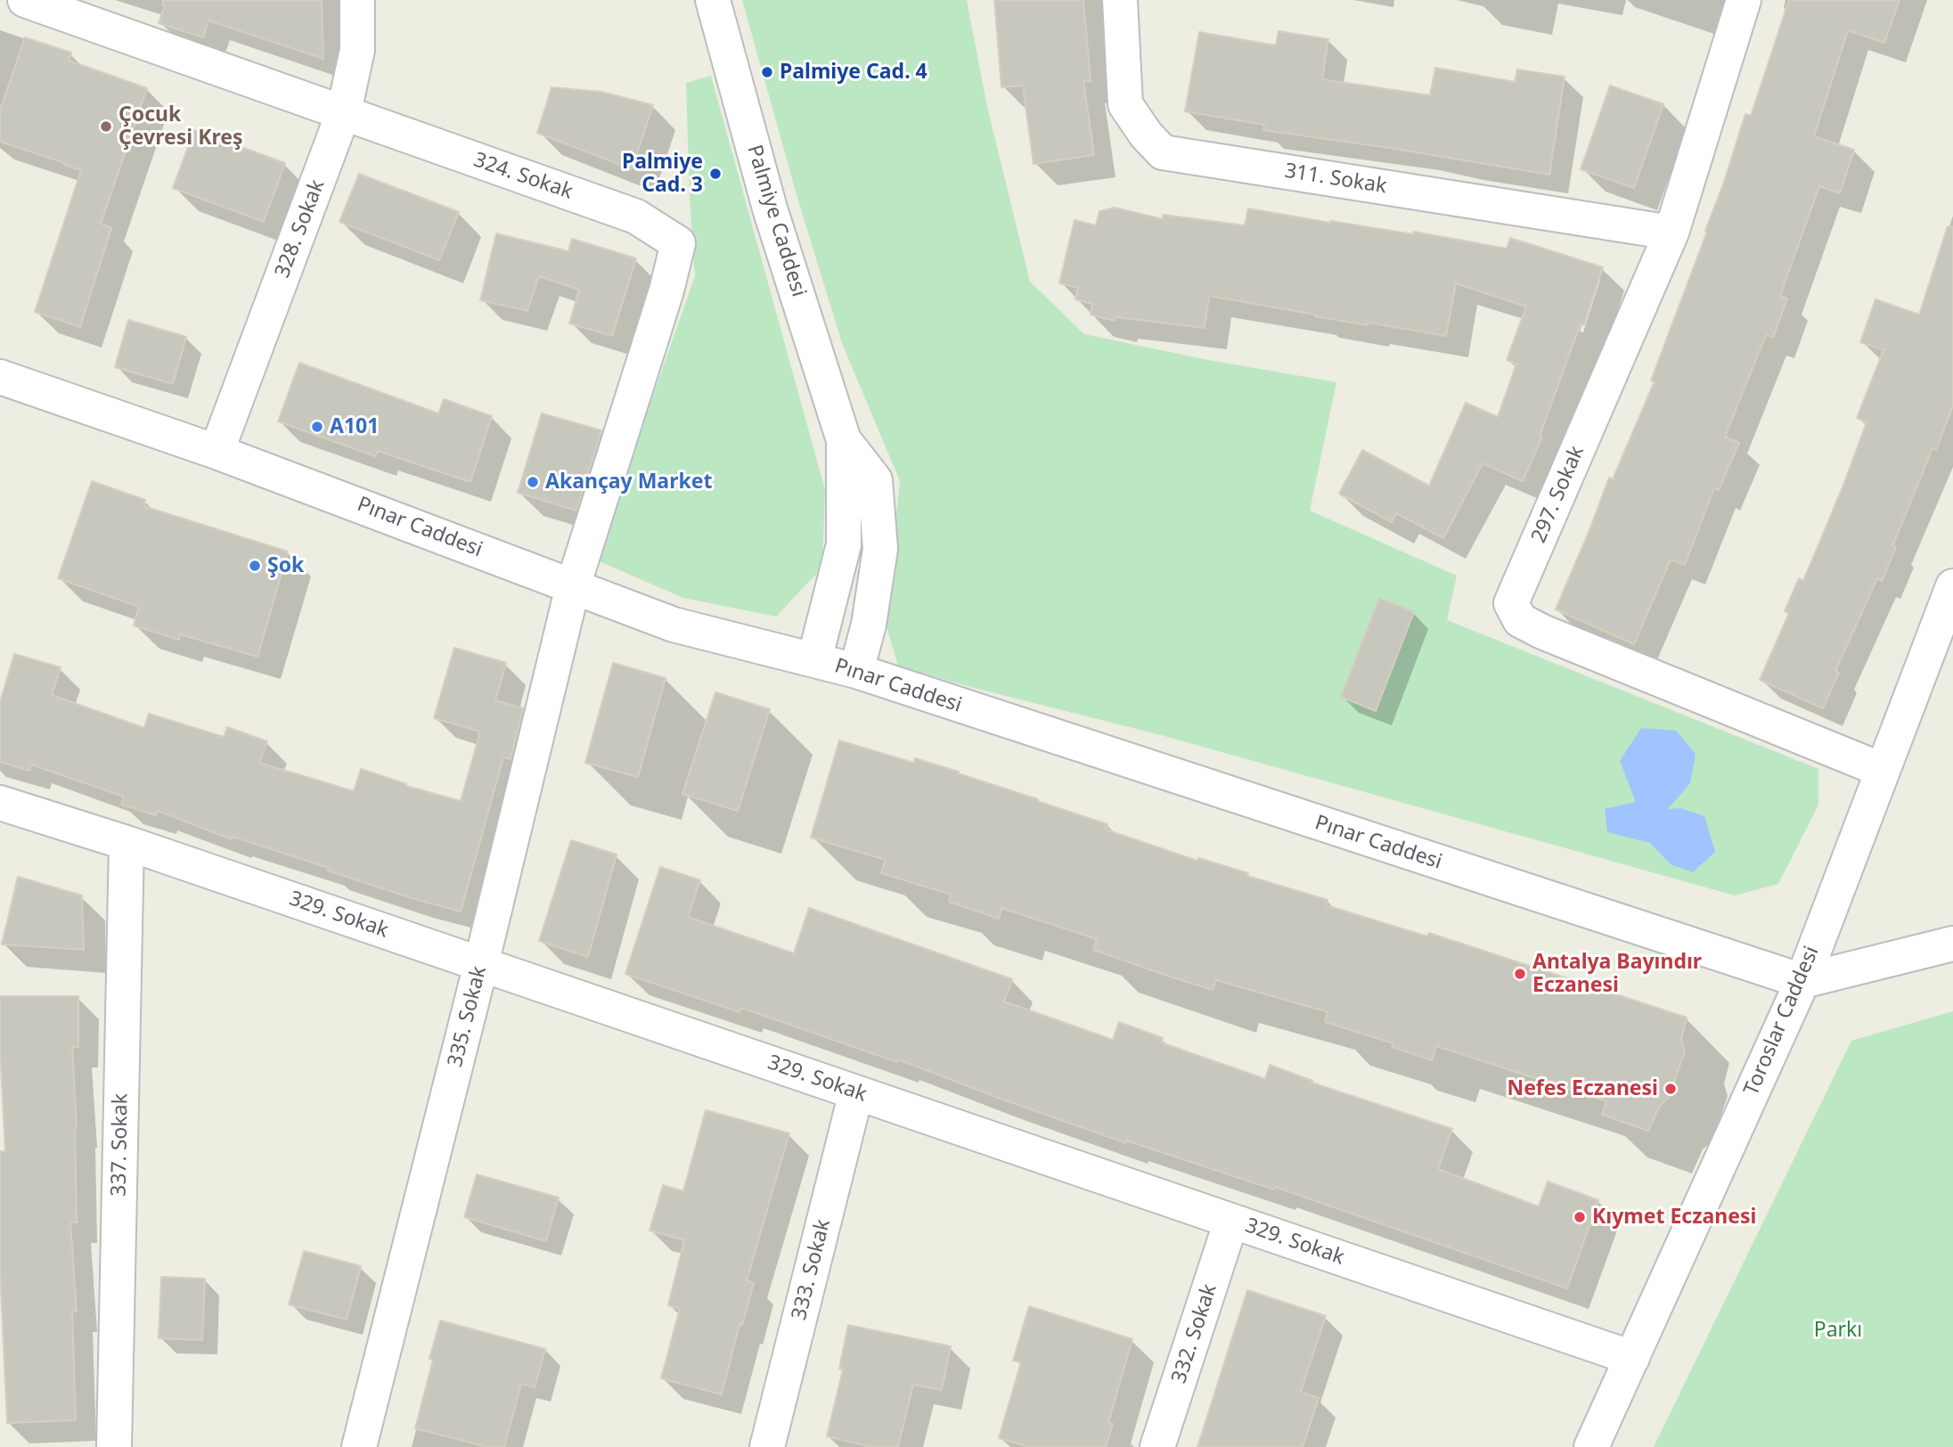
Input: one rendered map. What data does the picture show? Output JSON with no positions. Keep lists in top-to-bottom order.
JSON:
{
  "streets": {
    "street": [
      "324. Sokak",
      "311. Sokak",
      "Palmiye Caddesi",
      "328. Sokak",
      "297. Sokak",
      "Pınar Caddesi",
      "329. Sokak",
      "335. Sokak",
      "Toroslar Caddesi",
      "337. Sokak",
      "333. Sokak",
      "332. Sokak"
    ]
  },
  "crossings": [
    ["324. Sokak", "328. Sokak"],
    ["324. Sokak", "Pınar Caddesi"],
    ["324. Sokak", "335. Sokak"],
    ["311. Sokak", "297. Sokak"],
    ["Palmiye Caddesi", "Pınar Caddesi"],
    ["328. Sokak", "Pınar Caddesi"],
    ["297. Sokak", "Toroslar Caddesi"],
    ["Pınar Caddesi", "335. Sokak"],
    ["Pınar Caddesi", "Toroslar Caddesi"],
    ["329. Sokak", "335. Sokak"],
    ["329. Sokak", "Toroslar Caddesi"],
    ["329. Sokak", "337. Sokak"],
    ["329. Sokak", "333. Sokak"],
    ["329. Sokak", "332. Sokak"]
  ],
  "parks": ["Parkı"],
  "places": [
    "Palmiye Cad. 4",
    "Çocuk Çevresi Kreş",
    "Palmiye Cad. 3",
    "A101",
    "Akançay Market",
    "Şok",
    "Antalya Bayındır Eczanesi",
    "Nefes Eczanesi",
    "Kıymet Eczanesi"
  ]
}
